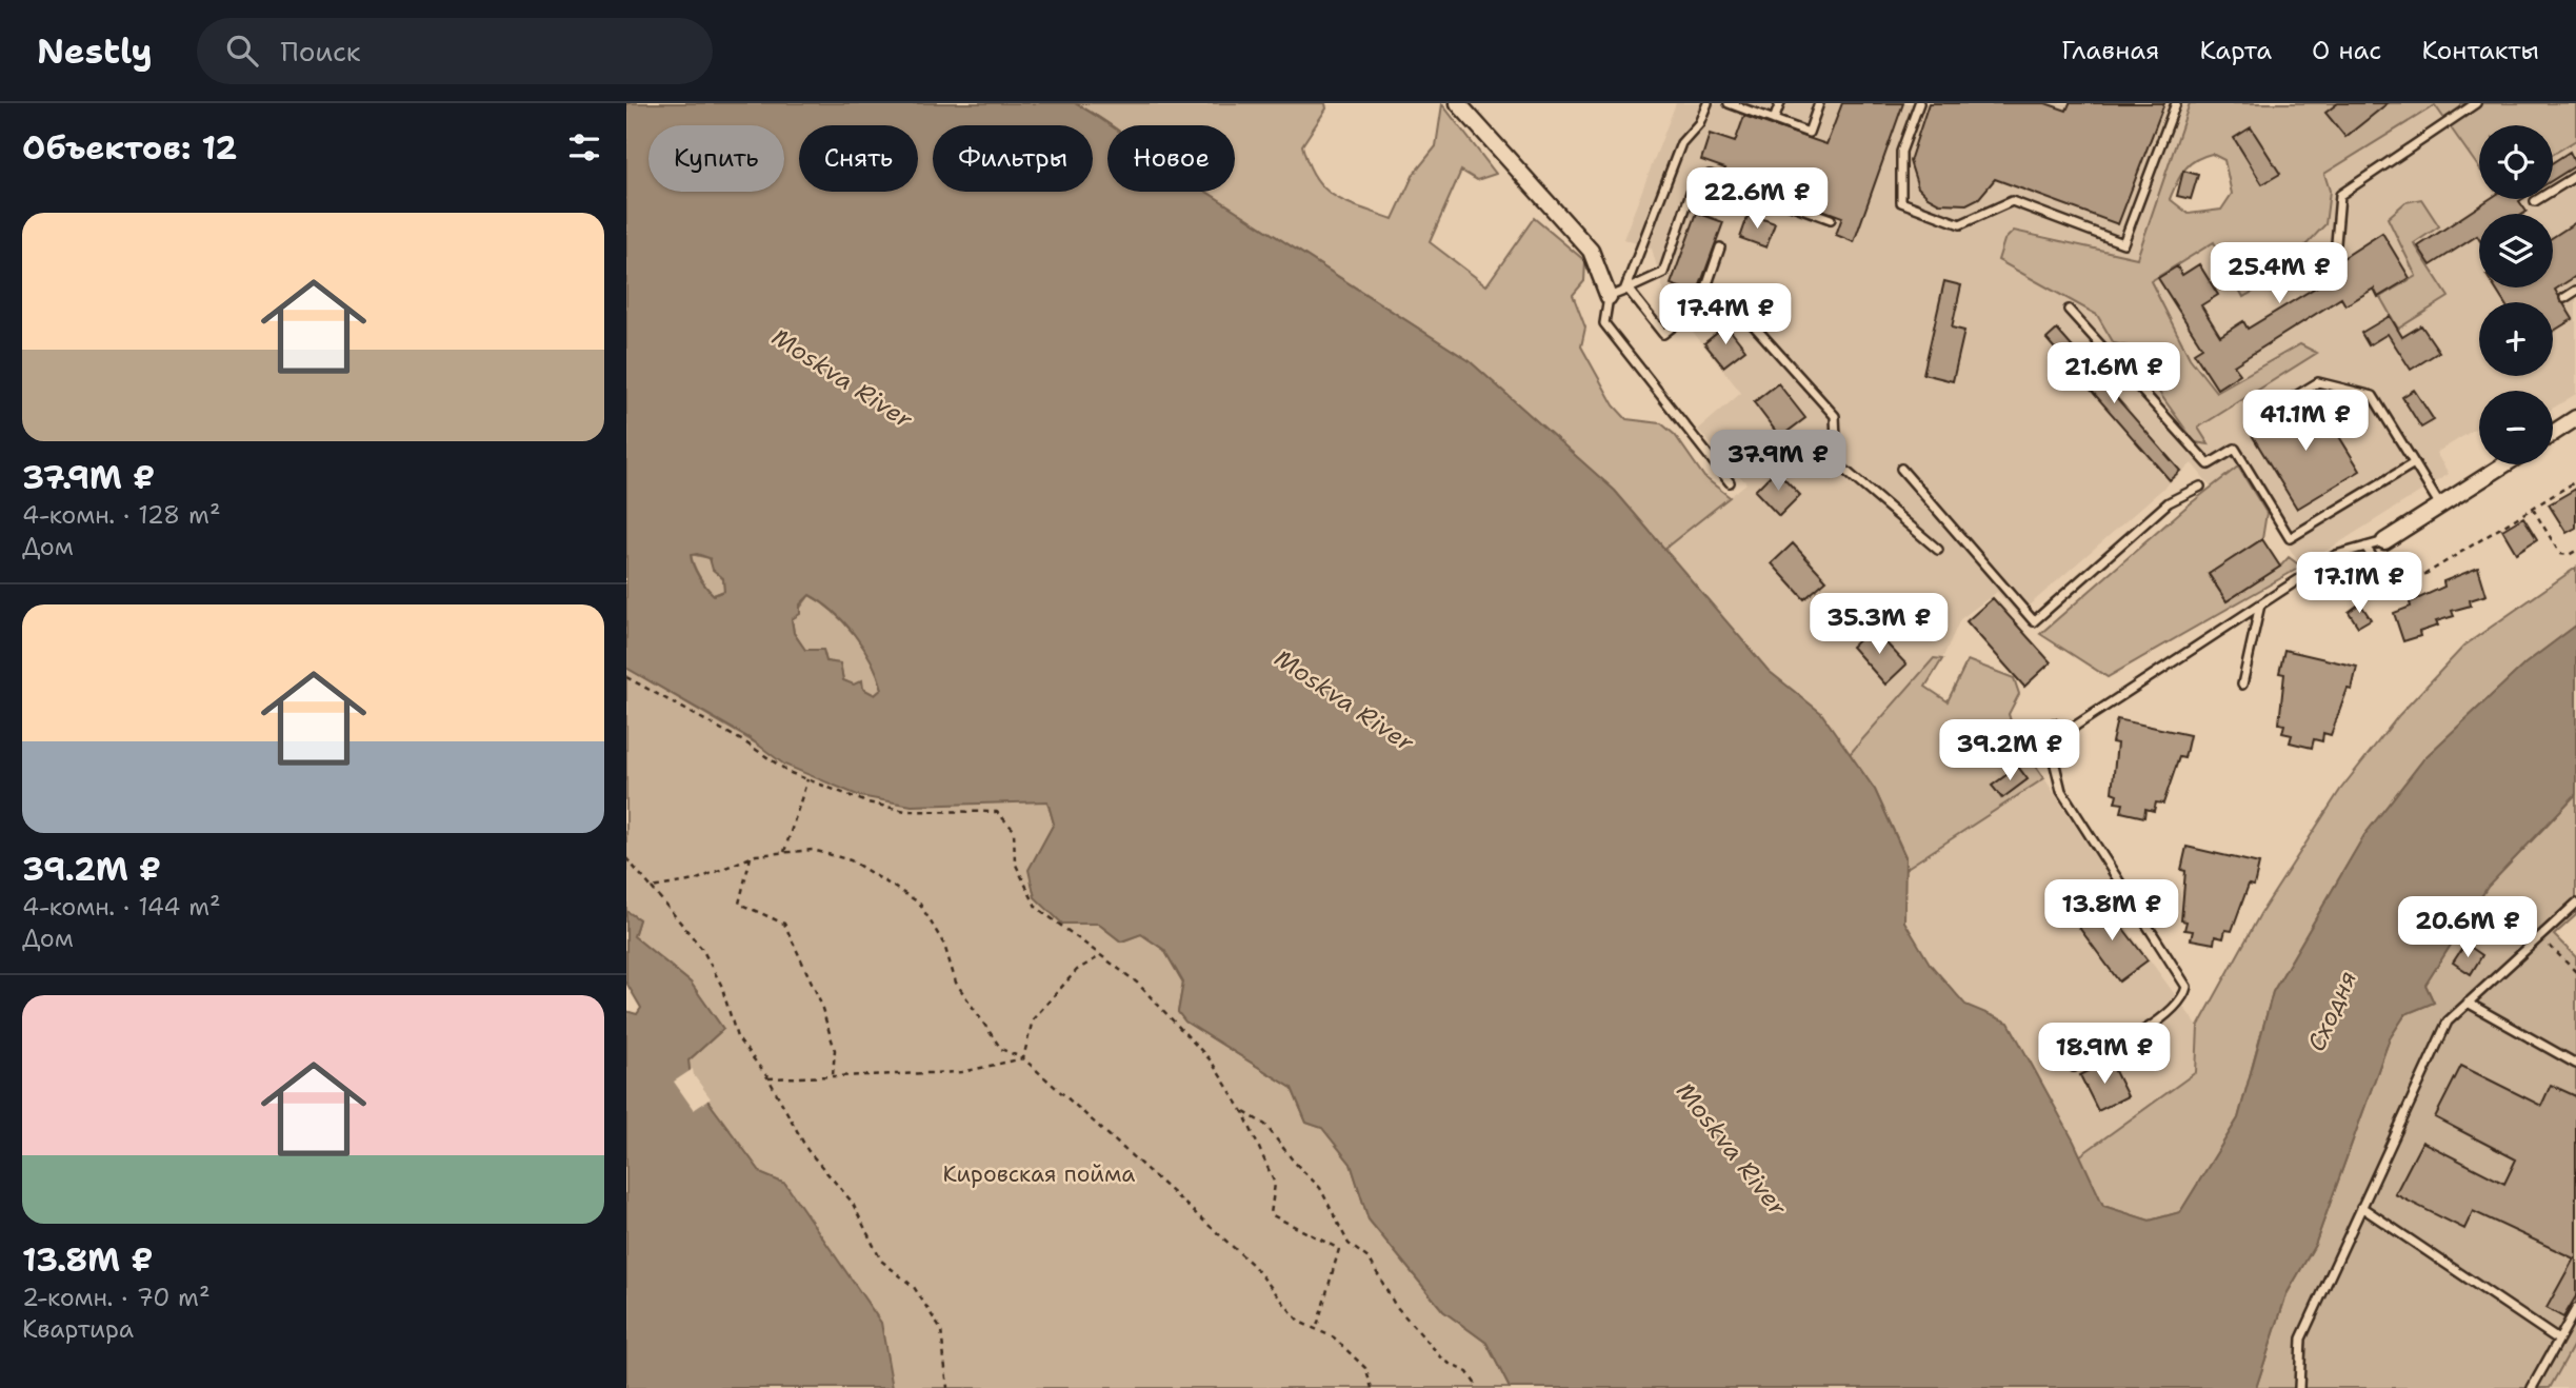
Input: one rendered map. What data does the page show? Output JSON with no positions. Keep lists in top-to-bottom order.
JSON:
{
  "water": ["Moskva River", "Сходня"],
  "parks": ["Кировская пойма"],
  "page": {
    "header": "Nestly",
    "search": "Поиск",
    "nav": [
      "Главная",
      "Карта",
      "О нас",
      "Контакты"
    ],
    "heading": "Объектов: 12",
    "map_buttons": ["+", "−"],
    "chip": [
      "Купить",
      "Снять",
      "Фильтры",
      "Новое"
    ],
    "price": [
      "22.6M ₽",
      "25.4M ₽",
      "17.4M ₽",
      "21.6M ₽",
      "41.1M ₽",
      "37.9M ₽",
      "17.1M ₽",
      "35.3M ₽",
      "39.2M ₽",
      "13.8M ₽",
      "20.6M ₽",
      "18.9M ₽"
    ],
    "list": [
      {
        "name": "37.9M ₽",
        "note": "4-комн. · 128 m² · Дом"
      },
      {
        "name": "39.2M ₽",
        "note": "4-комн. · 144 m² · Дом"
      },
      {
        "name": "13.8M ₽",
        "note": "2-комн. · 70 m² · Квартира"
      }
    ]
  }
}
